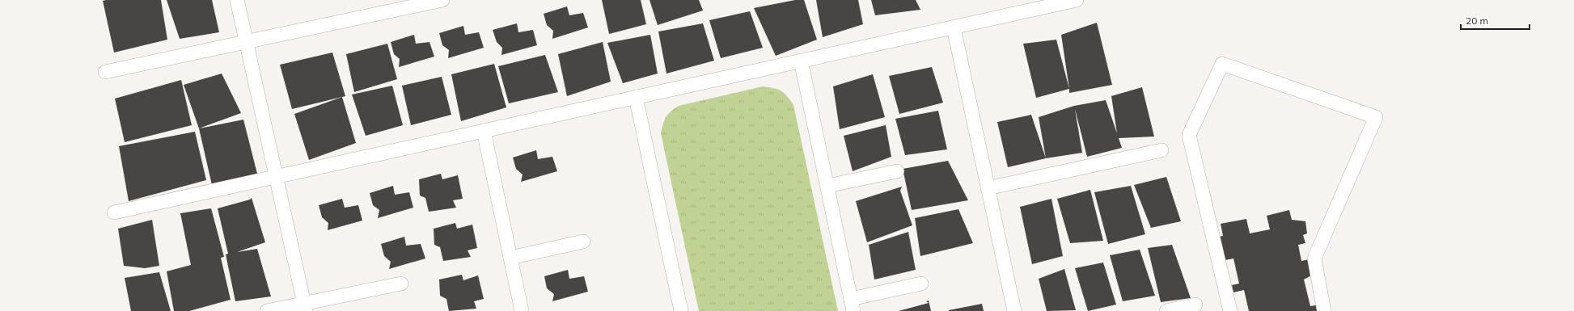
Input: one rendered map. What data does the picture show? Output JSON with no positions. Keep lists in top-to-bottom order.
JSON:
{
  "scale_bar": "20 m"
}
